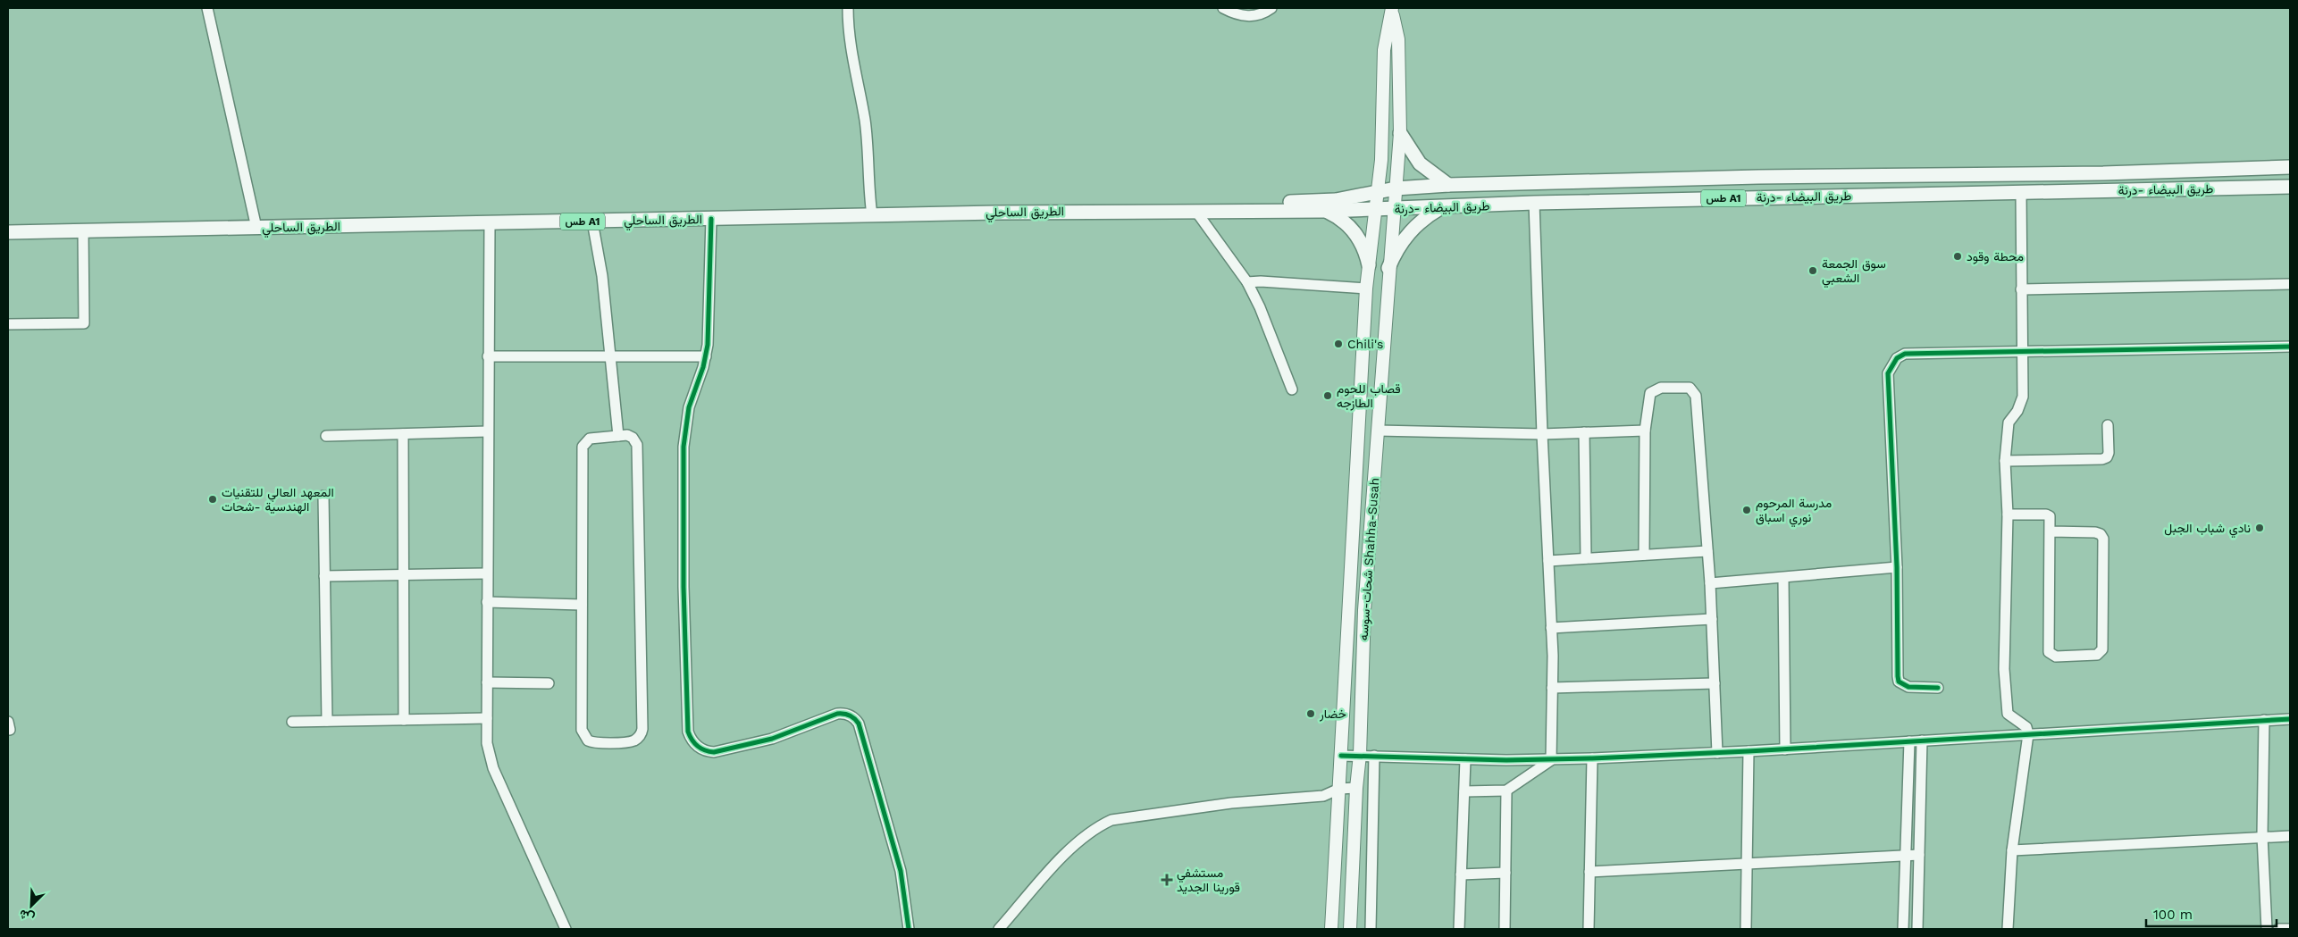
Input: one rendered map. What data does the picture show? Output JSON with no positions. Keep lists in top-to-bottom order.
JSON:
{
  "streets": {
    "highway": ["طريق البيضاء -درنة", "طس A1", "الطريق الساحلي"],
    "main road": ["شحات-سوسه Shahha-Susah"]
  },
  "crossings": [
    ["طريق البيضاء -درنة", "الطريق الساحلي"],
    ["طريق البيضاء -درنة", "شحات-سوسه Shahha-Susah"]
  ],
  "places": {
    "other": [
      "محطة وقود",
      "سوق الجمعة الشعبي",
      "Chili's",
      "قصاب للحوم الطازجه",
      "المعهد العالي للتقنيات الهندسية -شحات",
      "مدرسة المرحوم نوري اسباق",
      "نادي شباب الجبل",
      "خضار"
    ],
    "health": ["مستشفي قورينا الجديد"]
  },
  "scale_bar": "100 m",
  "north": "bottom left"
}
